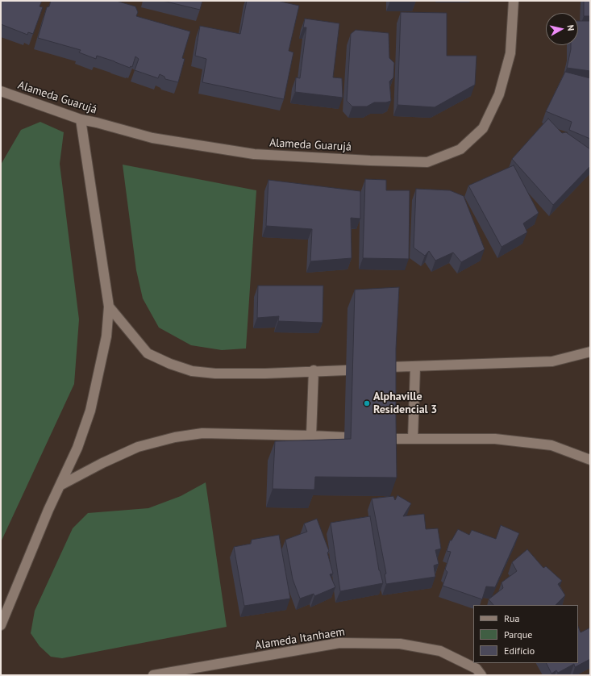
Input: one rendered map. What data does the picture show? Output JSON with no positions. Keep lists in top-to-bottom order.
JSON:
{
  "streets": {
    "street": ["Alameda Guarujá", "Alameda Itanhaem"]
  },
  "places": ["Alphaville Residencial 3"],
  "legend": ["Rua", "Parque", "Edifício"],
  "north": "right"
}
